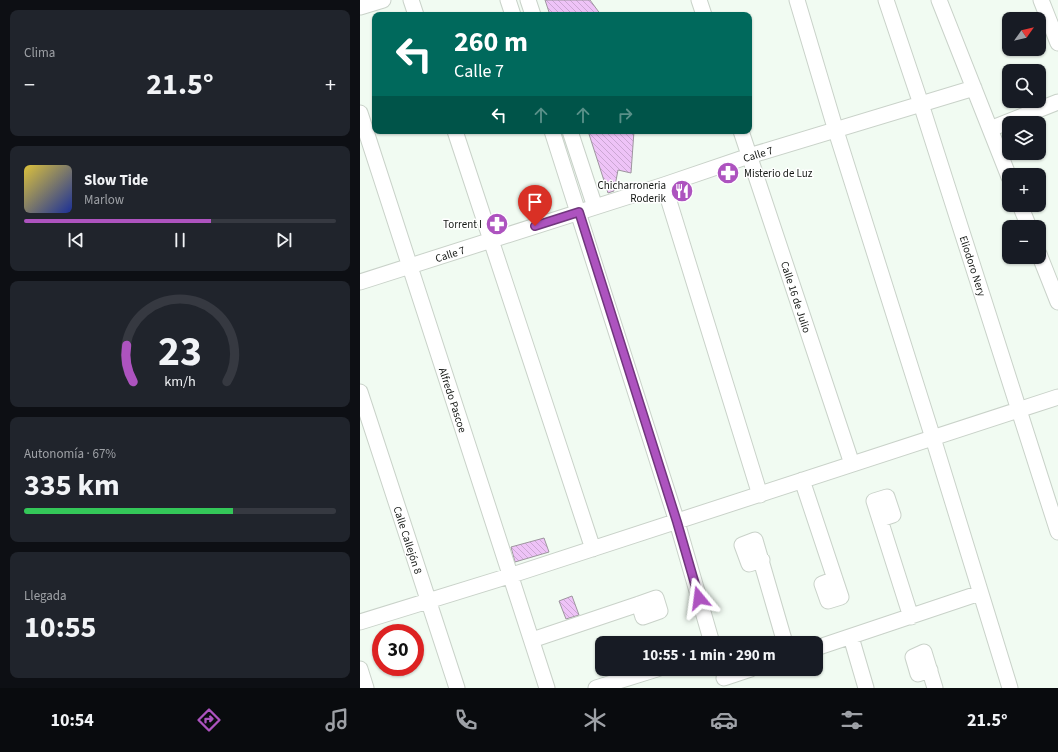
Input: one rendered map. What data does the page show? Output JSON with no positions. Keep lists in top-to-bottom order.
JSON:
{
  "streets": {
    "street": [
      "Calle 7",
      "Eliodoro Nery",
      "Calle 16 de Julio",
      "Alfredo Pascoe",
      "Calle Callejón 8"
    ]
  },
  "crossings": [
    ["Calle 7", "Eliodoro Nery"],
    ["Calle 7", "Calle 16 de Julio"],
    ["Calle 7", "Alfredo Pascoe"]
  ],
  "places": {
    "pharmacy": ["Misterio de Luz", "Torrent I"],
    "restaurant": ["Chicharroneria Roderik"]
  },
  "north": "top right",
  "page": {
    "tile": [
      "Clima",
      ["Autonomía · 67%", "335 km"],
      ["Llegada", "10:55"]
    ],
    "map_buttons": ["+", "−"],
    "turn": ["260 m", "Calle 7"],
    "heat": ["−", "21.5°", "+"],
    "song": ["Slow Tide", "Marlow"],
    "limit": "30",
    "trip": "10:55 · 1 min · 290 m",
    "tabs": ["10:54", "21.5°"],
    "gauge": ["23", "km/h"]
  }
}
